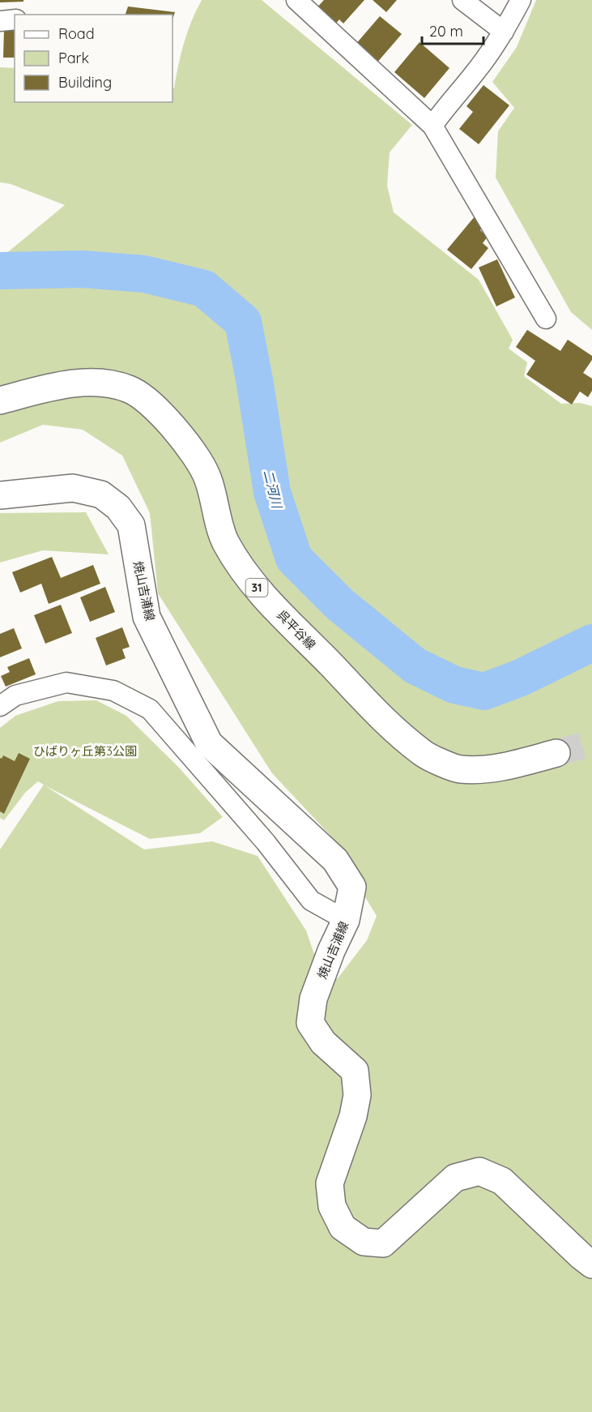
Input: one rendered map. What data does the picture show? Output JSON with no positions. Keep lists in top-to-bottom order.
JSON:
{
  "streets": {
    "main road": ["31", "焼山吉浦線", "呉平谷線"]
  },
  "water": ["二河川"],
  "parks": ["ひばりヶ丘第3公園"],
  "legend": ["Road", "Park", "Building"],
  "scale_bar": "20 m"
}
